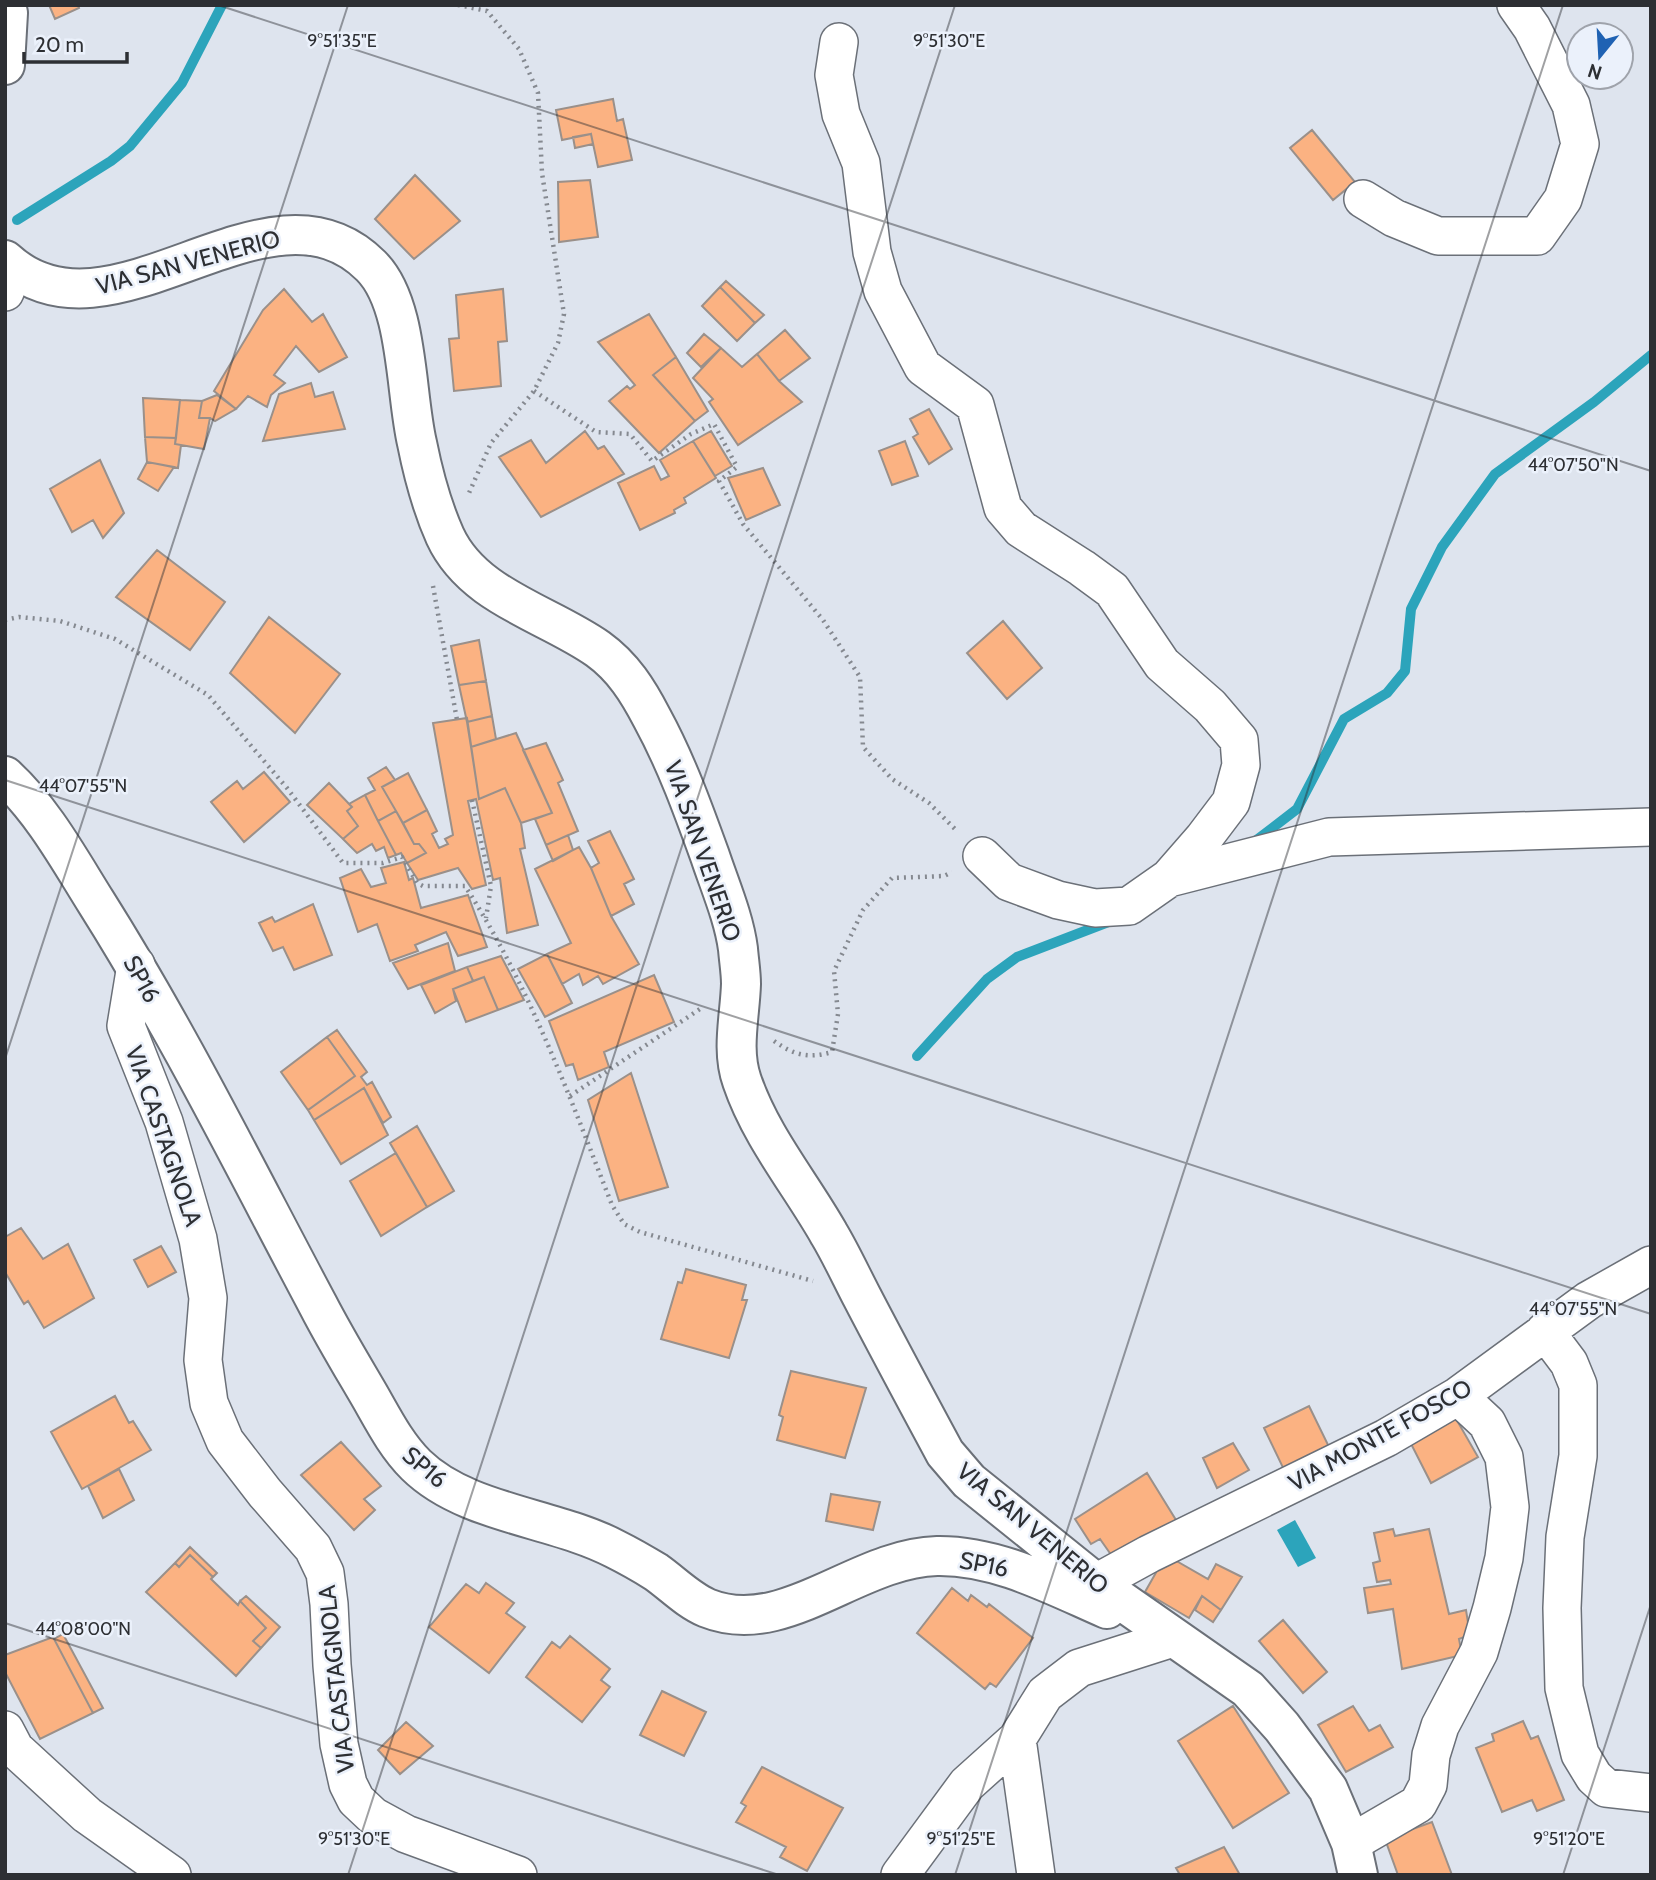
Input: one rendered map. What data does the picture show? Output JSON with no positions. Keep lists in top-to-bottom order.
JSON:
{
  "streets": {
    "street": [
      "VIA SAN VENERIO",
      "SP16",
      "VIA CASTAGNOLA",
      "VIA MONTE FOSCO"
    ]
  },
  "crossings": [
    ["VIA SAN VENERIO", "SP16"],
    ["VIA SAN VENERIO", "VIA MONTE FOSCO"],
    ["SP16", "VIA CASTAGNOLA"]
  ],
  "scale_bar": "20 m",
  "north": "bottom",
  "coordinates": [
    "9°51'35\"E",
    "9°51'30\"E",
    "44°07'50\"N",
    "44°07'55\"N",
    "44°08'00\"N",
    "9°51'25\"E",
    "9°51'20\"E"
  ]
}
